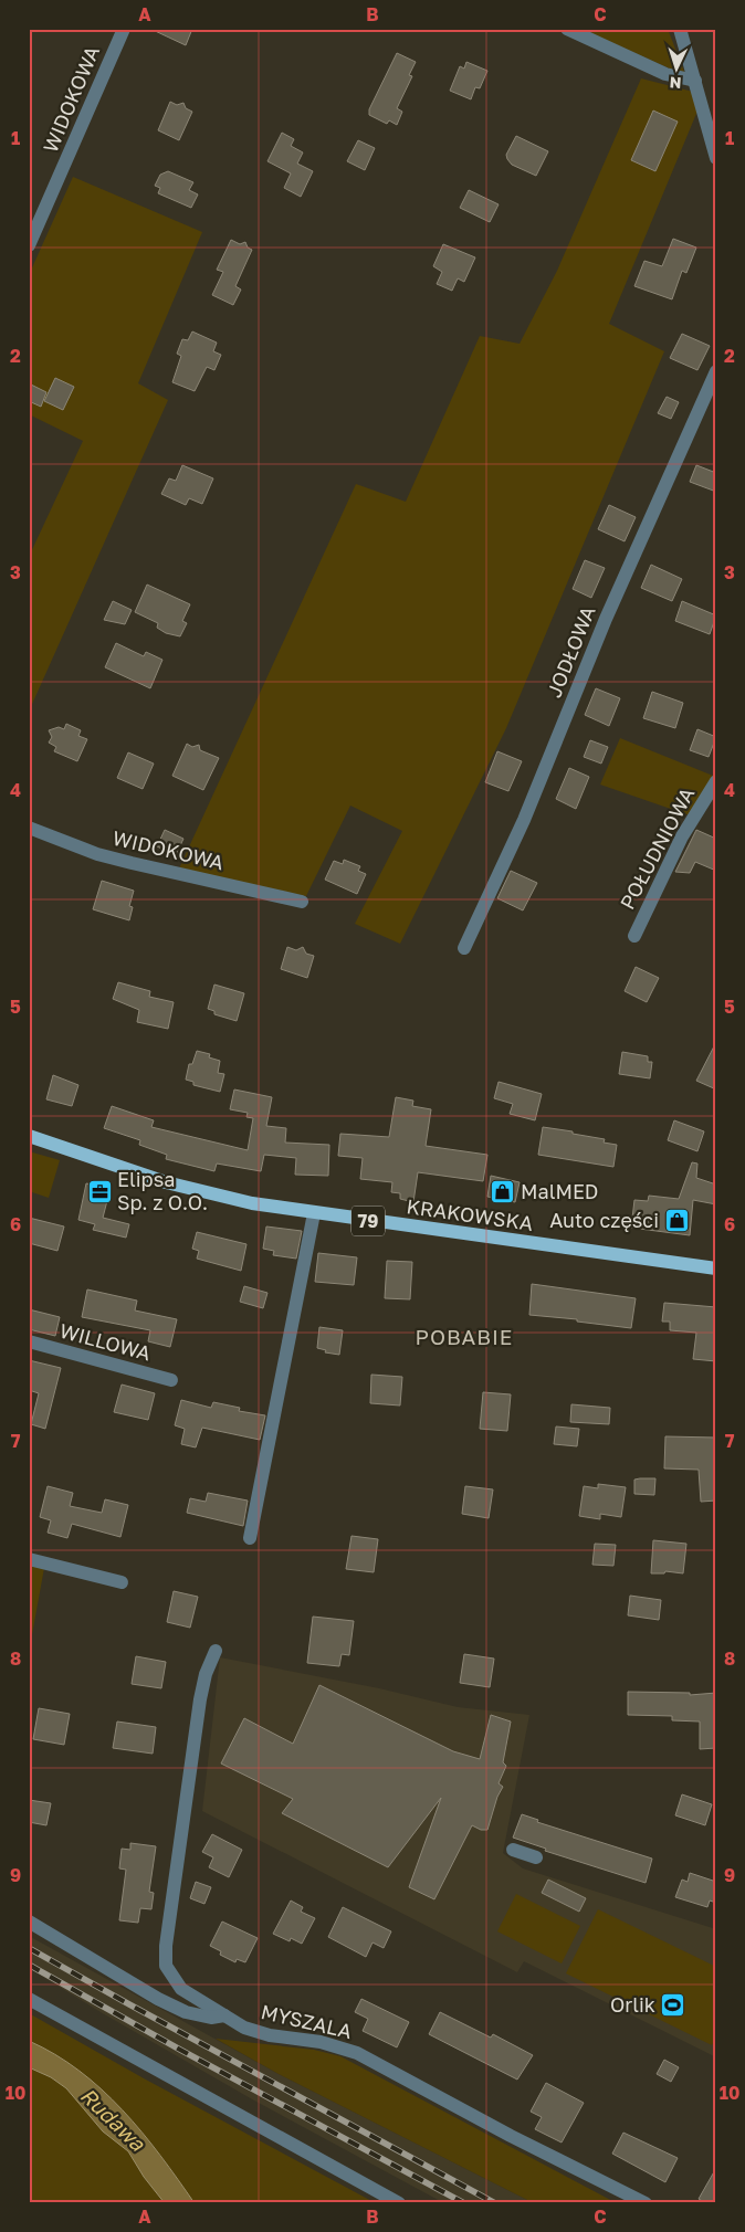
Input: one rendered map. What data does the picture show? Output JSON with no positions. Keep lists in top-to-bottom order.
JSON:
{
  "streets": {
    "main road": ["KRAKOWSKA", "79"],
    "street": [
      "WIDOKOWA",
      "JODŁOWA",
      "POŁUDNIOWA",
      "WILLOWA",
      "MYSZALA"
    ]
  },
  "districts": ["POBABIE"],
  "water": ["Rudawa"],
  "places": {
    "office": ["Elipsa Sp. z O.O."],
    "shop": ["MalMED", "Auto części"],
    "sports": ["Orlik"]
  },
  "north": "bottom",
  "grid": {
    "columns": ["A", "B", "C"],
    "rows": [
      "1",
      "2",
      "3",
      "4",
      "5",
      "6",
      "7",
      "8",
      "9",
      "10"
    ]
  }
}
